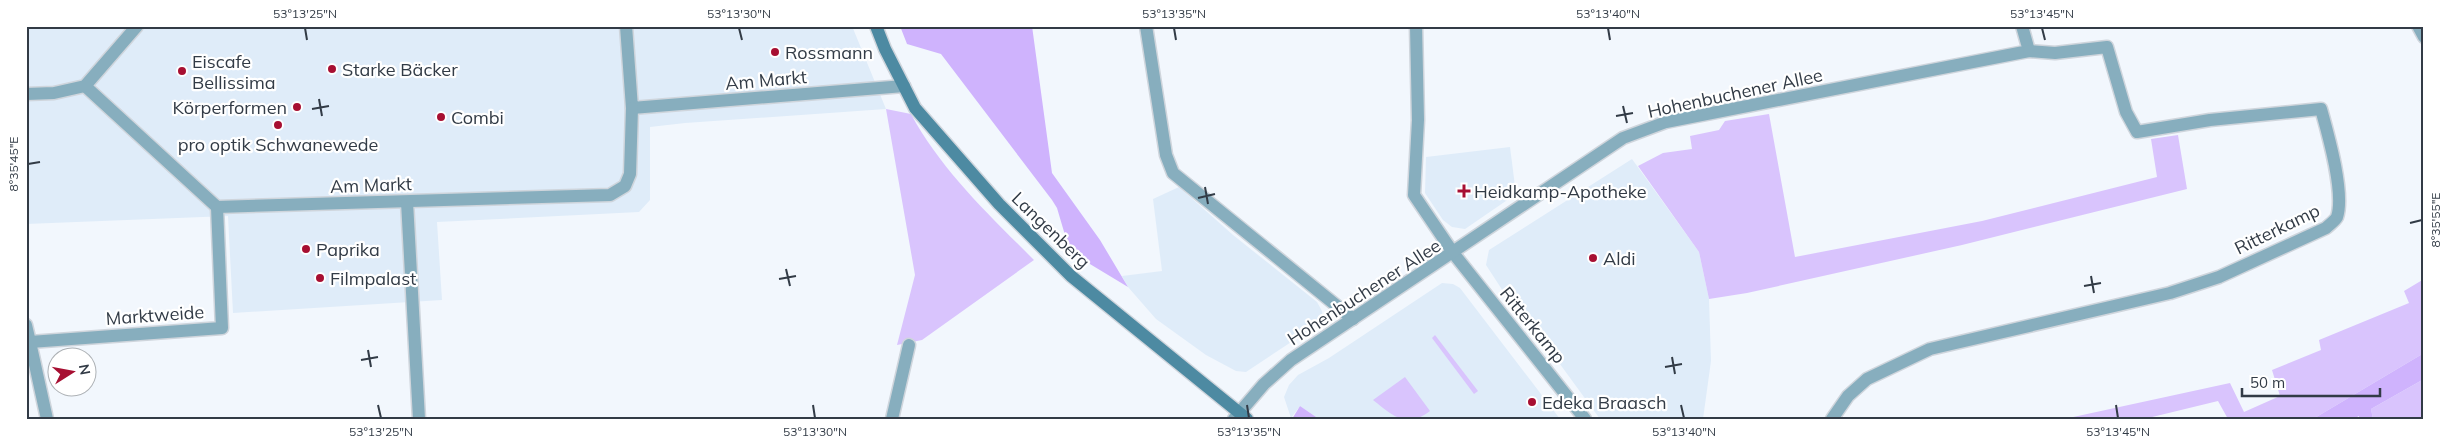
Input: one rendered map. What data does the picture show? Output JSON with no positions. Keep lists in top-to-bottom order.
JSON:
{
  "streets": {
    "main road": ["Langenberg"],
    "street": [
      "Am Markt",
      "Hohenbuchener Allee",
      "Ritterkamp",
      "Marktweide"
    ]
  },
  "crossings": [
    ["Am Markt", "Langenberg"],
    ["Am Markt", "Marktweide"],
    ["Hohenbuchener Allee", "Ritterkamp"],
    ["Hohenbuchener Allee", "Langenberg"]
  ],
  "places": {
    "other": [
      "Rossmann",
      "Starke Bäcker",
      "Eiscafe Bellissima",
      "Körperformen",
      "Combi",
      "pro optik Schwanewede",
      "Paprika",
      "Aldi",
      "Filmpalast",
      "Edeka Braasch"
    ],
    "health": ["Heidkamp-Apotheke"]
  },
  "scale_bar": "50 m",
  "north": "right",
  "coordinates": [
    "53°13'25\"N",
    "53°13'30\"N",
    "53°13'35\"N",
    "53°13'40\"N",
    "53°13'45\"N",
    "8°35'45\"E",
    "8°35'55\"E"
  ]
}
